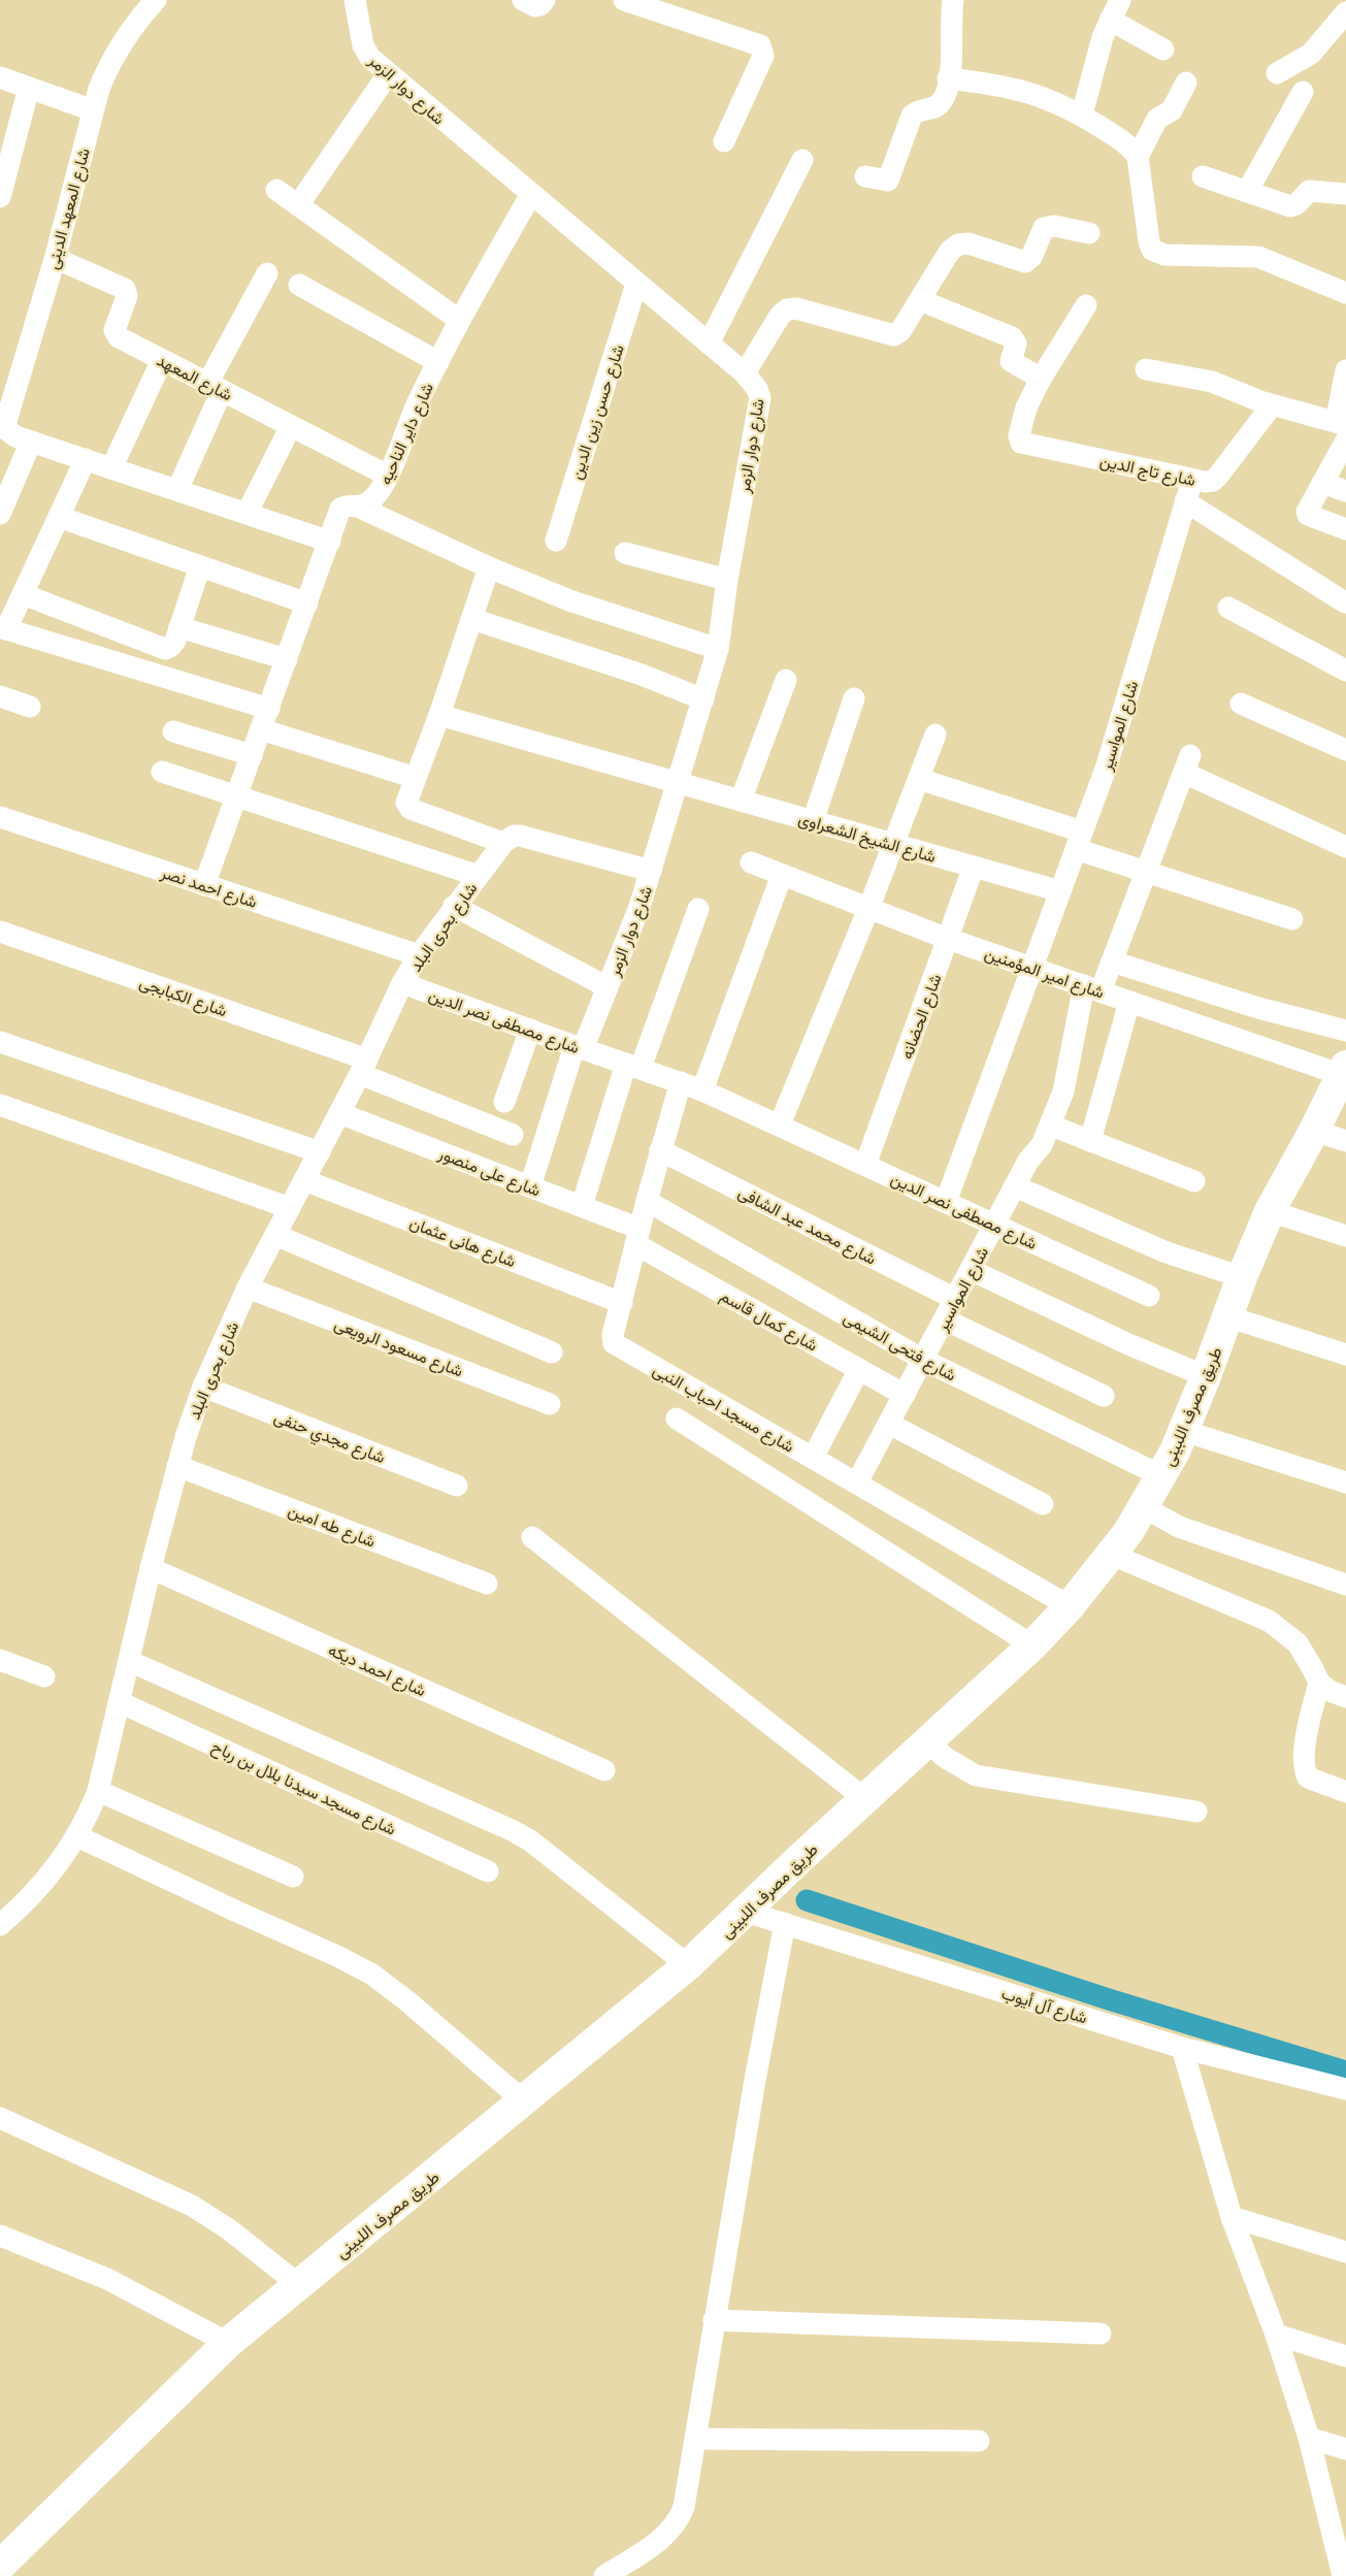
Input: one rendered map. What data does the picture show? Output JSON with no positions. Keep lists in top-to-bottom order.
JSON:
{
  "streets": {
    "street": [
      "شارع دوار الزمر",
      "شارع المعهد الدينى",
      "شارع المعهد",
      "شارع حسن زين الدين",
      "شارع داير الناحيه",
      "شارع تاج الدين",
      "شارع المواسير",
      "شارع الشيخ الشعراوى",
      "شارع احمد نصر",
      "شارع بحرى البلد",
      "شارع امير المؤمنين",
      "شارع الكبابجى",
      "شارع الحضانه",
      "شارع مصطفى نصر الدين",
      "شارع على منصور",
      "شارع محمد عبد الشافى",
      "شارع هانى عثمان",
      "شارع كمال قاسم",
      "شارع فتحى الشيمى",
      "شارع مسعود الرويعى",
      "طريق مصرف اللبينى",
      "شارع مسجد احباب النبى",
      "شارع مجدي حنفى",
      "شارع طه امين",
      "شارع احمد ديكه",
      "شارع مسجد سيدنا بلال بن رباح",
      "شارع آل أيوب"
    ]
  },
  "crossings": [
    ["شارع دوار الزمر", "شارع حسن زين الدين"],
    ["شارع دوار الزمر", "شارع داير الناحيه"],
    ["شارع دوار الزمر", "شارع الشيخ الشعراوى"],
    ["شارع دوار الزمر", "شارع مصطفى نصر الدين"],
    ["شارع دوار الزمر", "شارع على منصور"],
    ["شارع المعهد الدينى", "شارع المعهد"],
    ["شارع المعهد", "شارع داير الناحيه"],
    ["شارع داير الناحيه", "شارع احمد نصر"],
    ["شارع تاج الدين", "شارع المواسير"],
    ["شارع المواسير", "شارع الشيخ الشعراوى"],
    ["شارع المواسير", "شارع امير المؤمنين"],
    ["شارع المواسير", "شارع مصطفى نصر الدين"],
    ["شارع المواسير", "شارع محمد عبد الشافى"],
    ["شارع المواسير", "شارع كمال قاسم"],
    ["شارع المواسير", "شارع فتحى الشيمى"],
    ["شارع المواسير", "شارع مسجد احباب النبى"],
    ["شارع الشيخ الشعراوى", "شارع الحضانه"],
    ["شارع احمد نصر", "شارع بحرى البلد"],
    ["شارع بحرى البلد", "شارع الكبابجى"],
    ["شارع بحرى البلد", "شارع مصطفى نصر الدين"],
    ["شارع بحرى البلد", "شارع على منصور"],
    ["شارع بحرى البلد", "شارع هانى عثمان"],
    ["شارع بحرى البلد", "شارع مسعود الرويعى"],
    ["شارع بحرى البلد", "شارع مجدي حنفى"],
    ["شارع بحرى البلد", "شارع طه امين"],
    ["شارع بحرى البلد", "شارع احمد ديكه"],
    ["شارع بحرى البلد", "شارع مسجد سيدنا بلال بن رباح"],
    ["شارع امير المؤمنين", "شارع الحضانه"],
    ["شارع امير المؤمنين", "طريق مصرف اللبينى"],
    ["شارع الحضانه", "شارع مصطفى نصر الدين"],
    ["شارع مصطفى نصر الدين", "شارع مسجد احباب النبى"],
    ["شارع على منصور", "شارع كمال قاسم"],
    ["شارع على منصور", "شارع مسجد احباب النبى"],
    ["شارع محمد عبد الشافى", "شارع مسجد احباب النبى"],
    ["شارع هانى عثمان", "شارع مسجد احباب النبى"],
    ["شارع كمال قاسم", "شارع مسجد احباب النبى"],
    ["شارع فتحى الشيمى", "طريق مصرف اللبينى"],
    ["شارع فتحى الشيمى", "شارع مسجد احباب النبى"],
    ["طريق مصرف اللبينى", "شارع مسجد احباب النبى"],
    ["طريق مصرف اللبينى", "شارع آل أيوب"]
  ]
}
